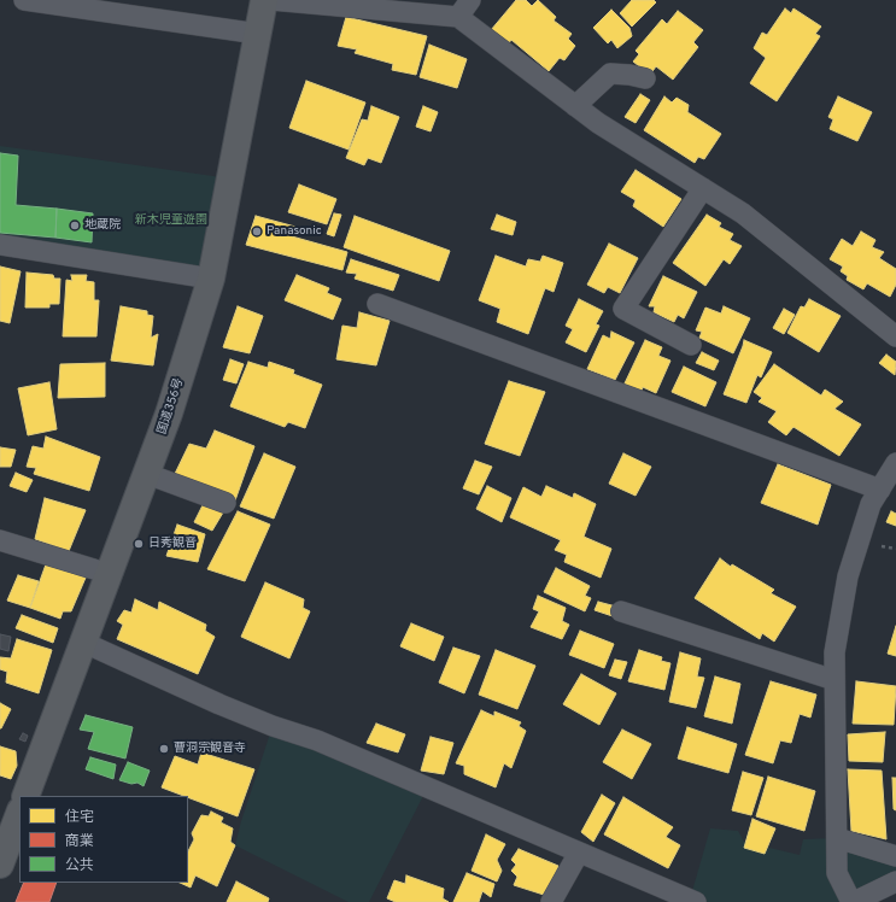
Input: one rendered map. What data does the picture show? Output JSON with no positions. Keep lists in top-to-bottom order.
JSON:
{
  "streets": {
    "highway": ["国道356号"]
  },
  "parks": ["新木児童遊園"],
  "places": [
    "地蔵院",
    "Panasonic",
    "日秀観音",
    "曹洞宗観音寺"
  ],
  "legend": ["住宅", "商業", "公共"]
}
